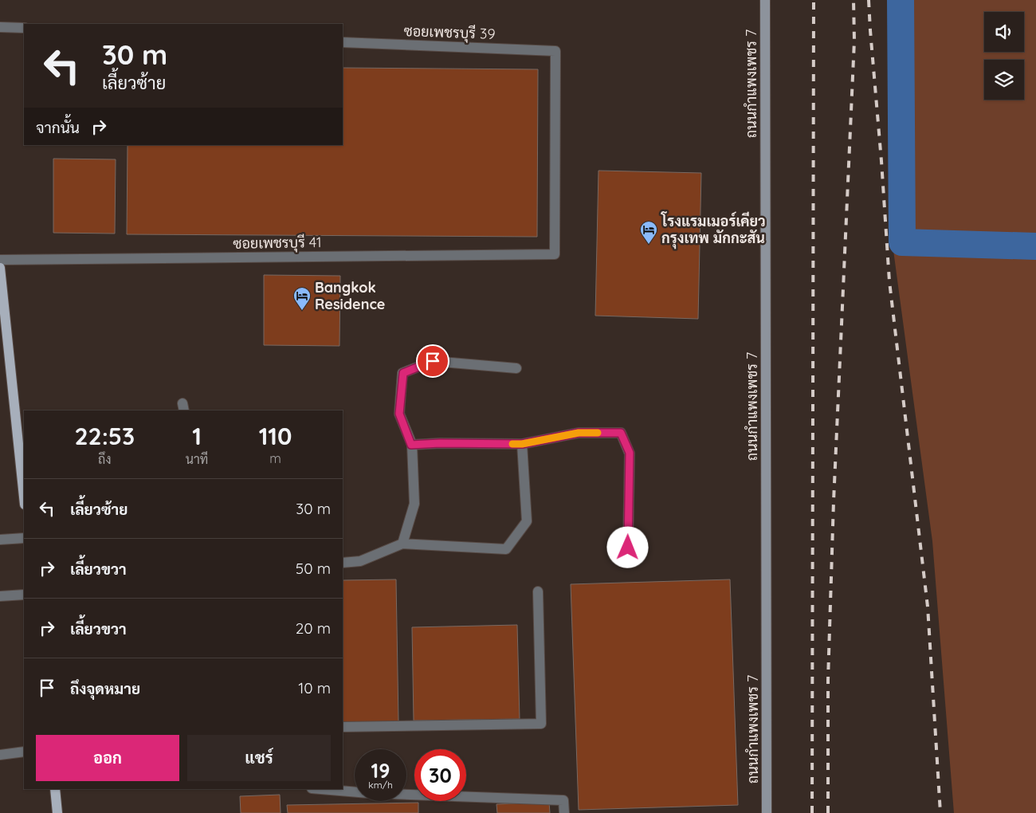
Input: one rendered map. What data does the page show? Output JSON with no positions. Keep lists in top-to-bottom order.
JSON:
{
  "streets": {
    "street": ["ซอยเพชรบุรี 39", "ถนนกำแพงเพชร 7", "ซอยเพชรบุรี 41"]
  },
  "crossings": [
    ["ซอยเพชรบุรี 39", "ซอยเพชรบุรี 41"]
  ],
  "places": {
    "hotel": ["โรงแรมเมอร์เคียว กรุงเทพ มักกะสัน", "Bangkok Residence"]
  },
  "page": {
    "turn": ["30 m", "เลี้ยวซ้าย"],
    "then": "จากนั้น",
    "eta": [
      "22:53",
      "ถึง",
      "1",
      "นาที",
      "110",
      "m"
    ],
    "list": [
      {
        "name": "เลี้ยวซ้าย",
        "value": "30 m"
      },
      {
        "name": "เลี้ยวขวา",
        "value": "50 m"
      },
      {
        "name": "เลี้ยวขวา",
        "value": "20 m"
      },
      {
        "name": "ถึงจุดหมาย",
        "value": "10 m"
      }
    ],
    "buttons": ["ออก", "แชร์"],
    "speed": "19 km/h",
    "limit": "30"
  }
}
